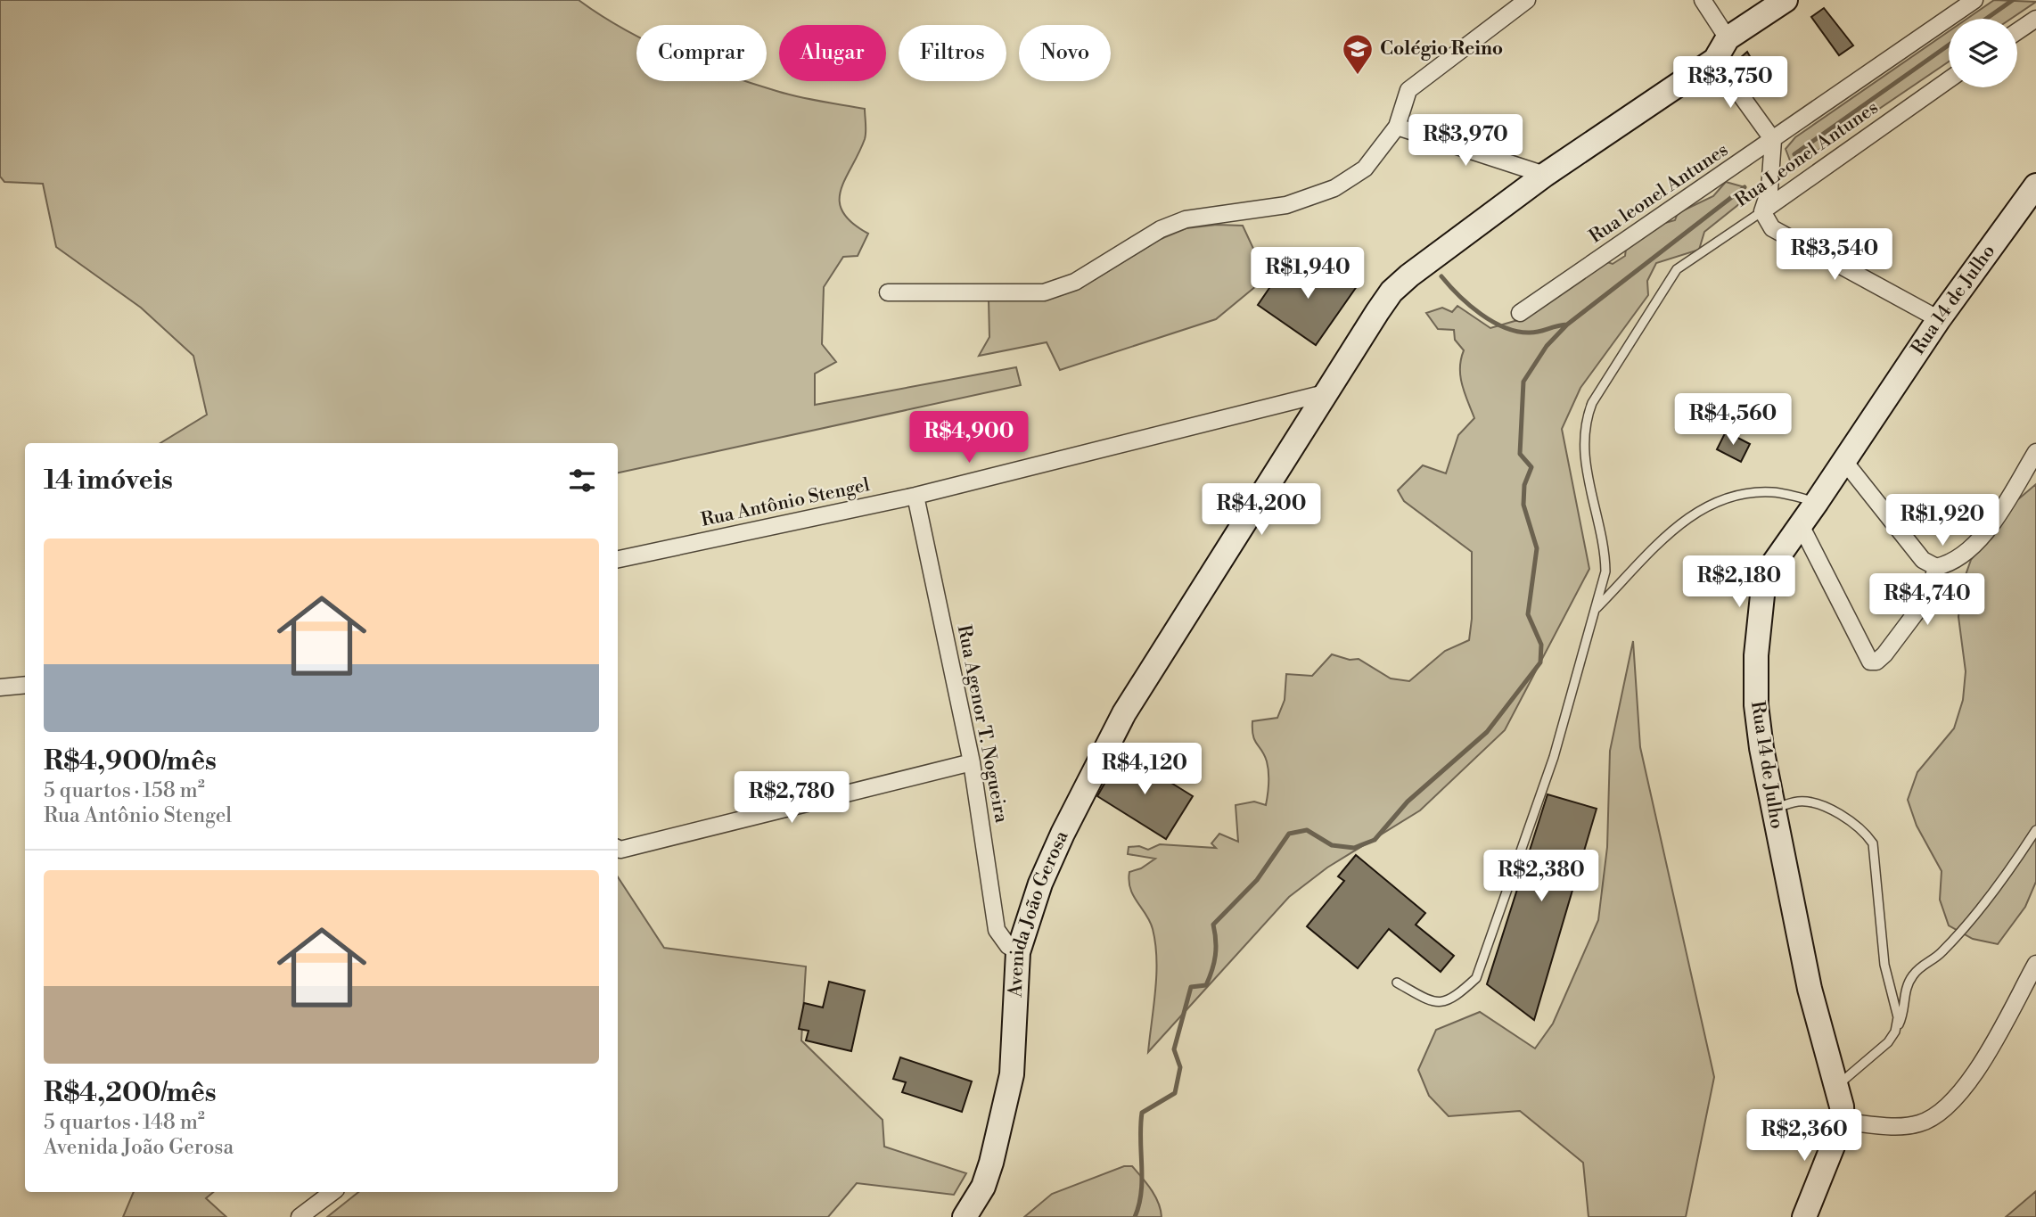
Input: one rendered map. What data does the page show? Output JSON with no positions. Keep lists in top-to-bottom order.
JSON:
{
  "streets": {
    "main road": ["Rua 14 de Julho", "Avenida João Gerosa"],
    "street": [
      "Rua Leonel Antunes",
      "Rua leonel Antunes",
      "Rua Antônio Stengel",
      "Rua Agenor T. Nogueira"
    ]
  },
  "crossings": [
    ["Rua Antônio Stengel", "Rua Agenor T. Nogueira"],
    ["Rua Antônio Stengel", "Avenida João Gerosa"],
    ["Rua Agenor T. Nogueira", "Avenida João Gerosa"]
  ],
  "places": {
    "school or university": ["Colégio Reino"]
  },
  "page": {
    "chip": [
      "Comprar",
      "Alugar",
      "Filtros",
      "Novo"
    ],
    "price": [
      "R$3,750",
      "R$3,970",
      "R$3,540",
      "R$1,940",
      "R$4,560",
      "R$4,900",
      "R$4,200",
      "R$1,920",
      "R$2,180",
      "R$4,740",
      "R$4,120",
      "R$2,780",
      "R$2,380",
      "R$2,360"
    ],
    "heading": "14 imóveis",
    "list": [
      {
        "name": "R$4,900/mês",
        "note": "5 quartos · 158 m² · Rua Antônio Stengel"
      },
      {
        "name": "R$4,200/mês",
        "note": "5 quartos · 148 m² · Avenida João Gerosa"
      }
    ]
  }
}
